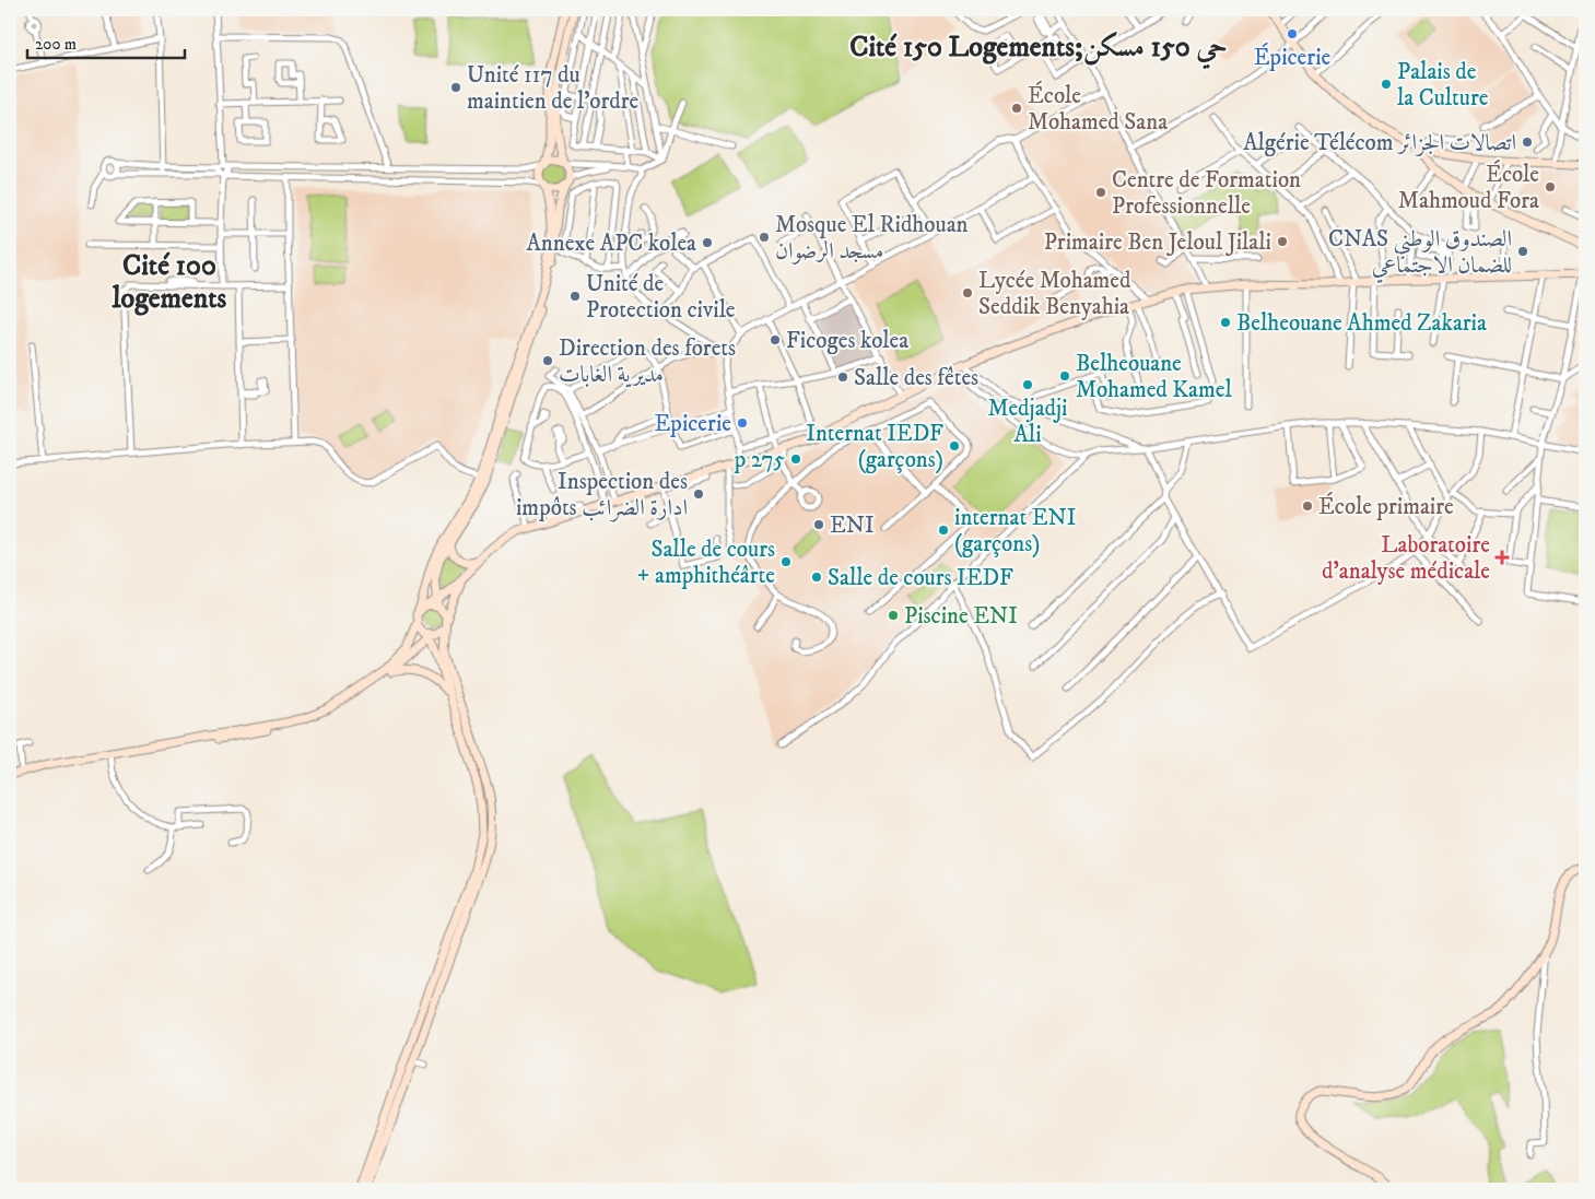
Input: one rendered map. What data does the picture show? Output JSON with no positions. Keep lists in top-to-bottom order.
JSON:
{
  "districts": ["Cité 150 Logements;حي 150 مسكن", "Cité 100 logements"],
  "places": {
    "other": [
      "Épicerie",
      "Palais de la Culture",
      "Unité 117 du maintien de l'ordre",
      "École Mohamed Sana",
      "Algérie Télécom اتصالات الجزائر",
      "École Mahmoud Fora",
      "Centre de Formation Professionnelle",
      "Mosque El Ridhouan مسجد الرضوان",
      "Primaire Ben Jeloul Jilali",
      "Annexe APC kolea",
      "CNAS الصندوق الوطني للضمان الاجتماعي",
      "Lycée Mohamed Seddik Benyahia",
      "Unité de Protection civile",
      "Belheouane Ahmed Zakaria",
      "Ficoges kolea",
      "Direction des forets مديرية الغابات",
      "Belheouane Mohamed Kamel",
      "Salle des fêtes",
      "Medjadji Ali",
      "Epicerie",
      "Internat IEDF (garçons)",
      "p 275",
      "Inspection des impôts ادارة الضرائب",
      "École primaire",
      "ENI",
      "internat ENI (garçons)",
      "Salle de cours + amphithéârte",
      "Salle de cours IEDF",
      "Piscine ENI"
    ],
    "health": ["Laboratoire d'analyse médicale"]
  },
  "scale_bar": "200 m"
}
